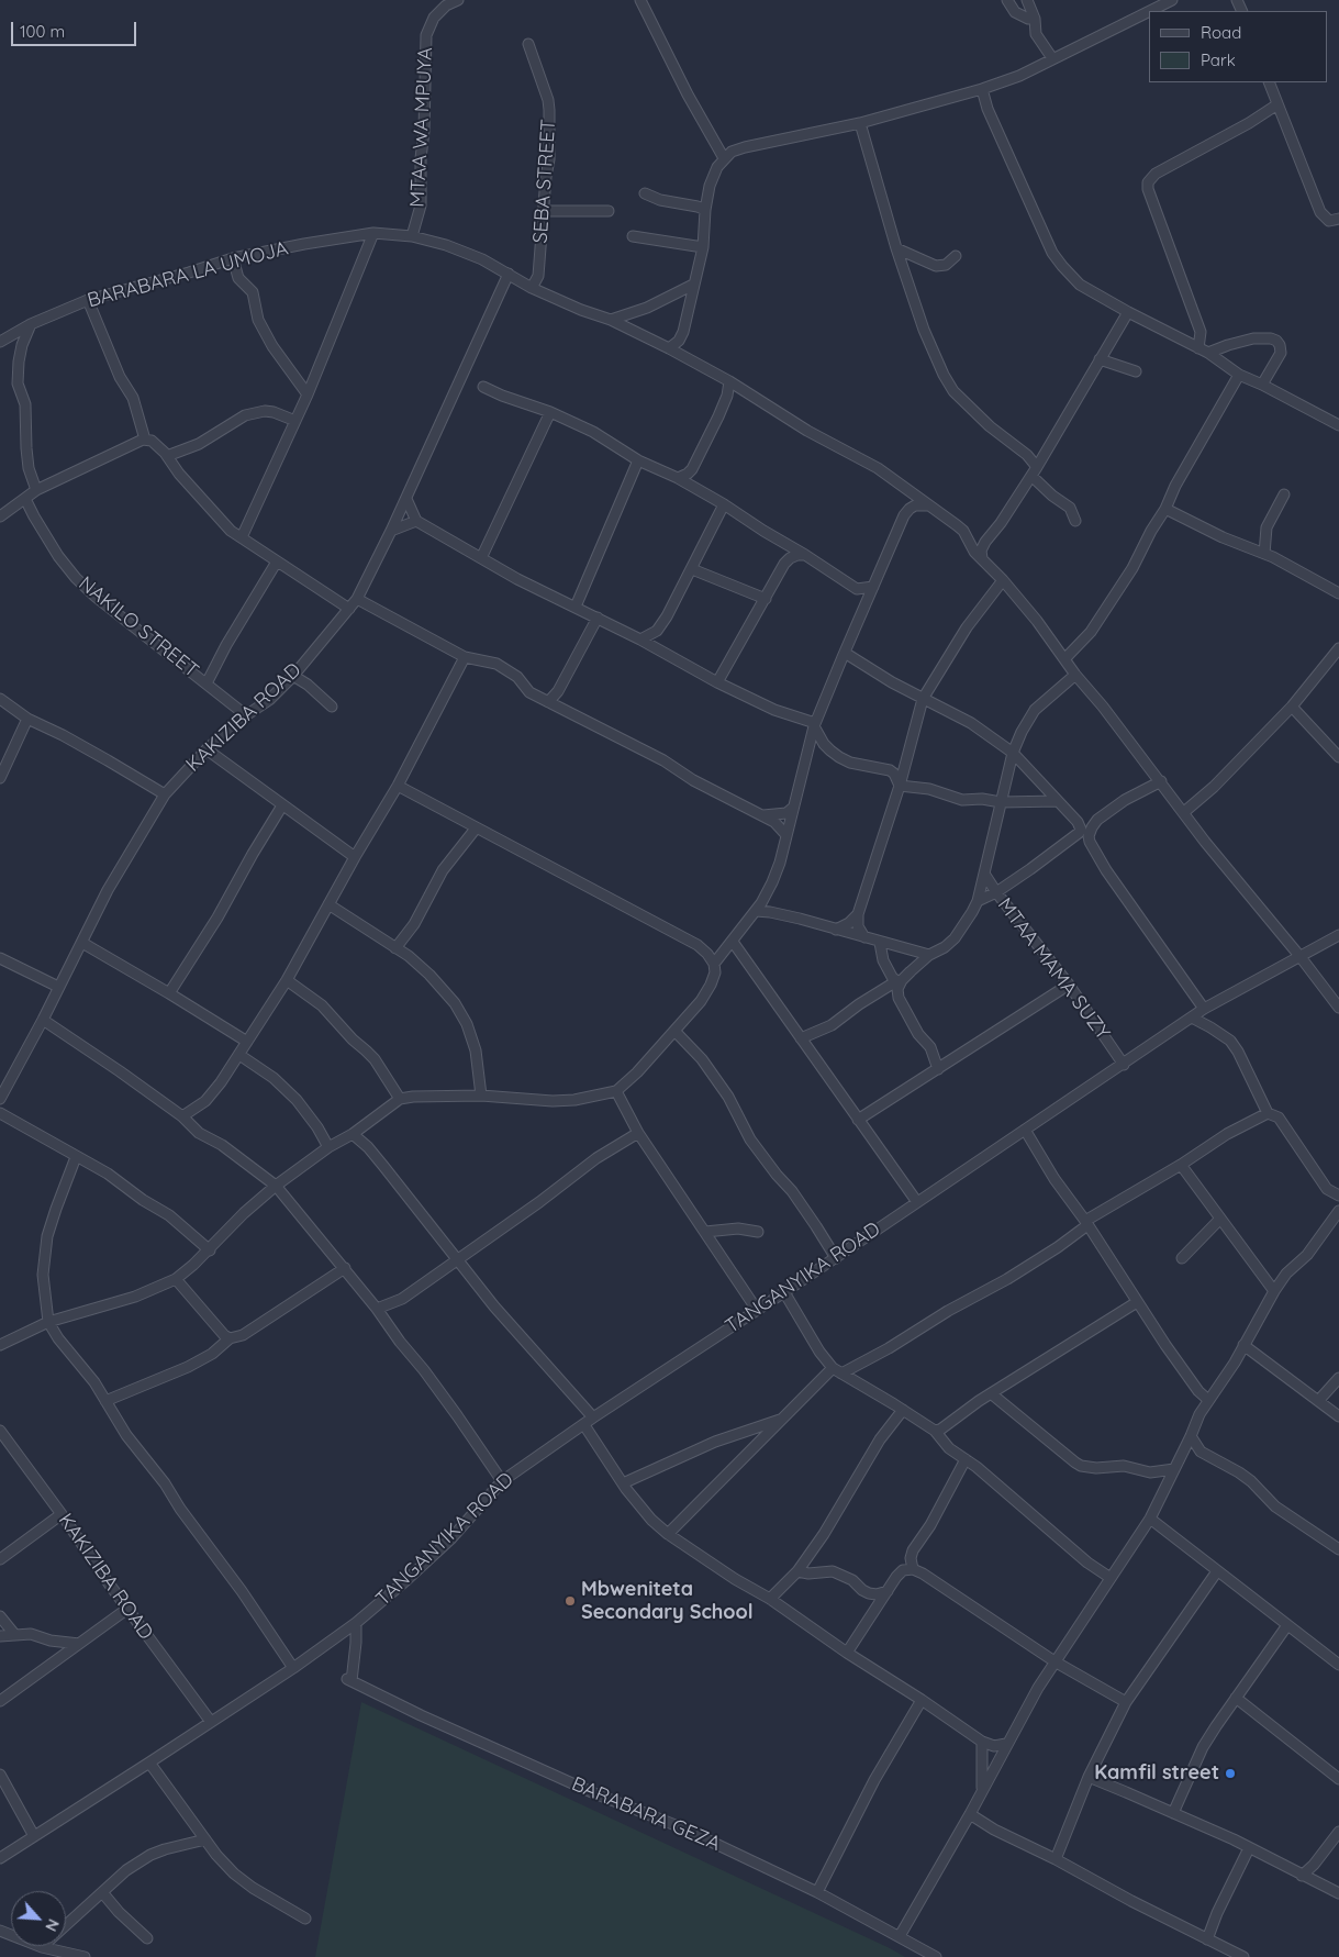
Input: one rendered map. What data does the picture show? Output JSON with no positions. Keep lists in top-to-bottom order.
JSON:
{
  "streets": {
    "street": [
      "MTAA WA MPUYA",
      "SEBA STREET",
      "BARABARA LA UMOJA",
      "NAKILO STREET",
      "KAKIZIBA ROAD",
      "MTAA MAMA SUZY",
      "TANGANYIKA ROAD",
      "BARABARA GEZA"
    ]
  },
  "crossings": [
    ["MTAA WA MPUYA", "BARABARA LA UMOJA"],
    ["SEBA STREET", "BARABARA LA UMOJA"],
    ["BARABARA LA UMOJA", "KAKIZIBA ROAD"],
    ["BARABARA LA UMOJA", "TANGANYIKA ROAD"],
    ["NAKILO STREET", "KAKIZIBA ROAD"],
    ["KAKIZIBA ROAD", "TANGANYIKA ROAD"],
    ["MTAA MAMA SUZY", "TANGANYIKA ROAD"],
    ["TANGANYIKA ROAD", "BARABARA GEZA"]
  ],
  "places": ["Mbweniteta Secondary School", "Kamfil street"],
  "legend": ["Road", "Park"],
  "scale_bar": "100 m",
  "north": "bottom right"
}
